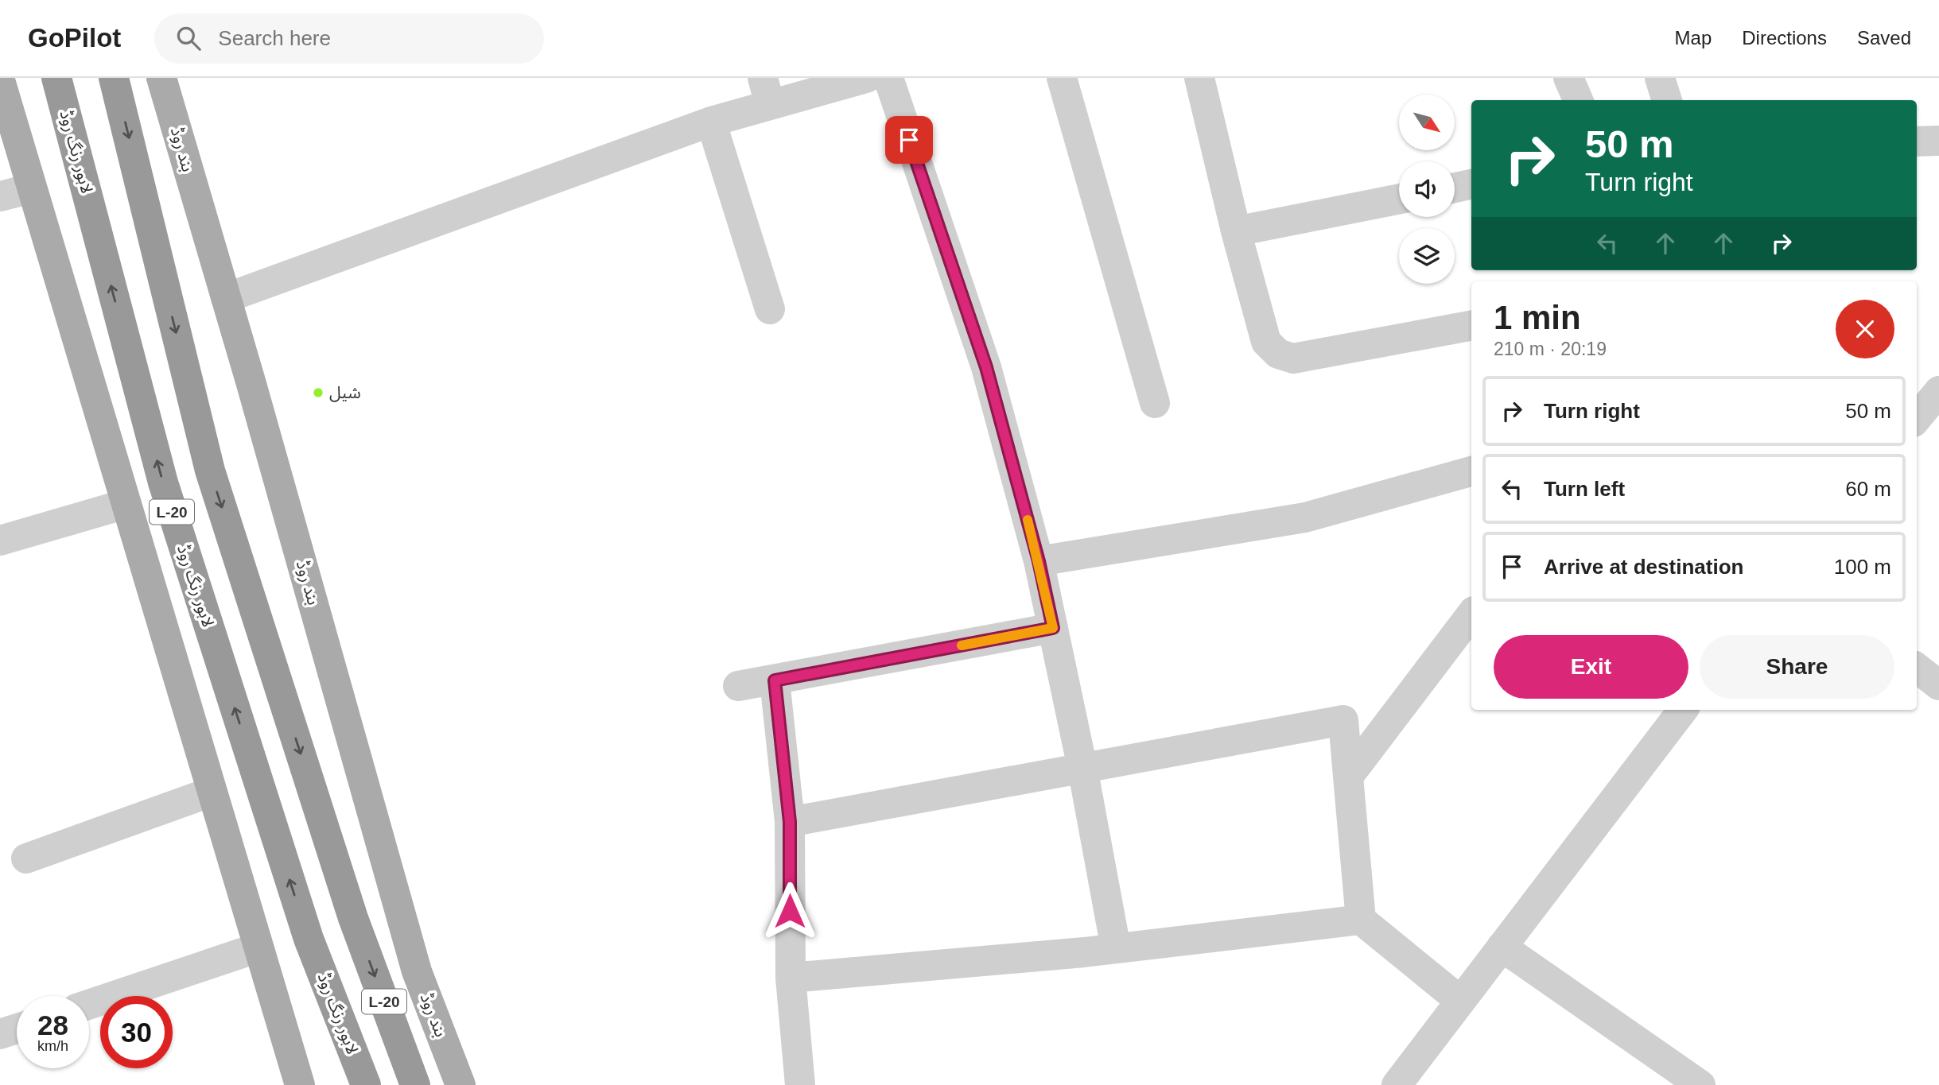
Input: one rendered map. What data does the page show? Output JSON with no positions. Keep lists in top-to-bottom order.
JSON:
{
  "streets": {
    "highway": ["لاہور رنگ روڈ", "L-20"],
    "main road": ["بند روڈ"]
  },
  "places": ["شیل"],
  "north": "bottom right",
  "page": {
    "header": "GoPilot",
    "search": "Search here",
    "nav": ["Map", "Directions", "Saved"],
    "turn": ["50 m", "Turn right"],
    "heading": ["1 min", "210 m · 20:19"],
    "list": [
      {
        "name": "Turn right",
        "value": "50 m"
      },
      {
        "name": "Turn left",
        "value": "60 m"
      },
      {
        "name": "Arrive at destination",
        "value": "100 m"
      }
    ],
    "buttons": ["Exit", "Share"],
    "speed": "28 km/h",
    "limit": "30"
  }
}
